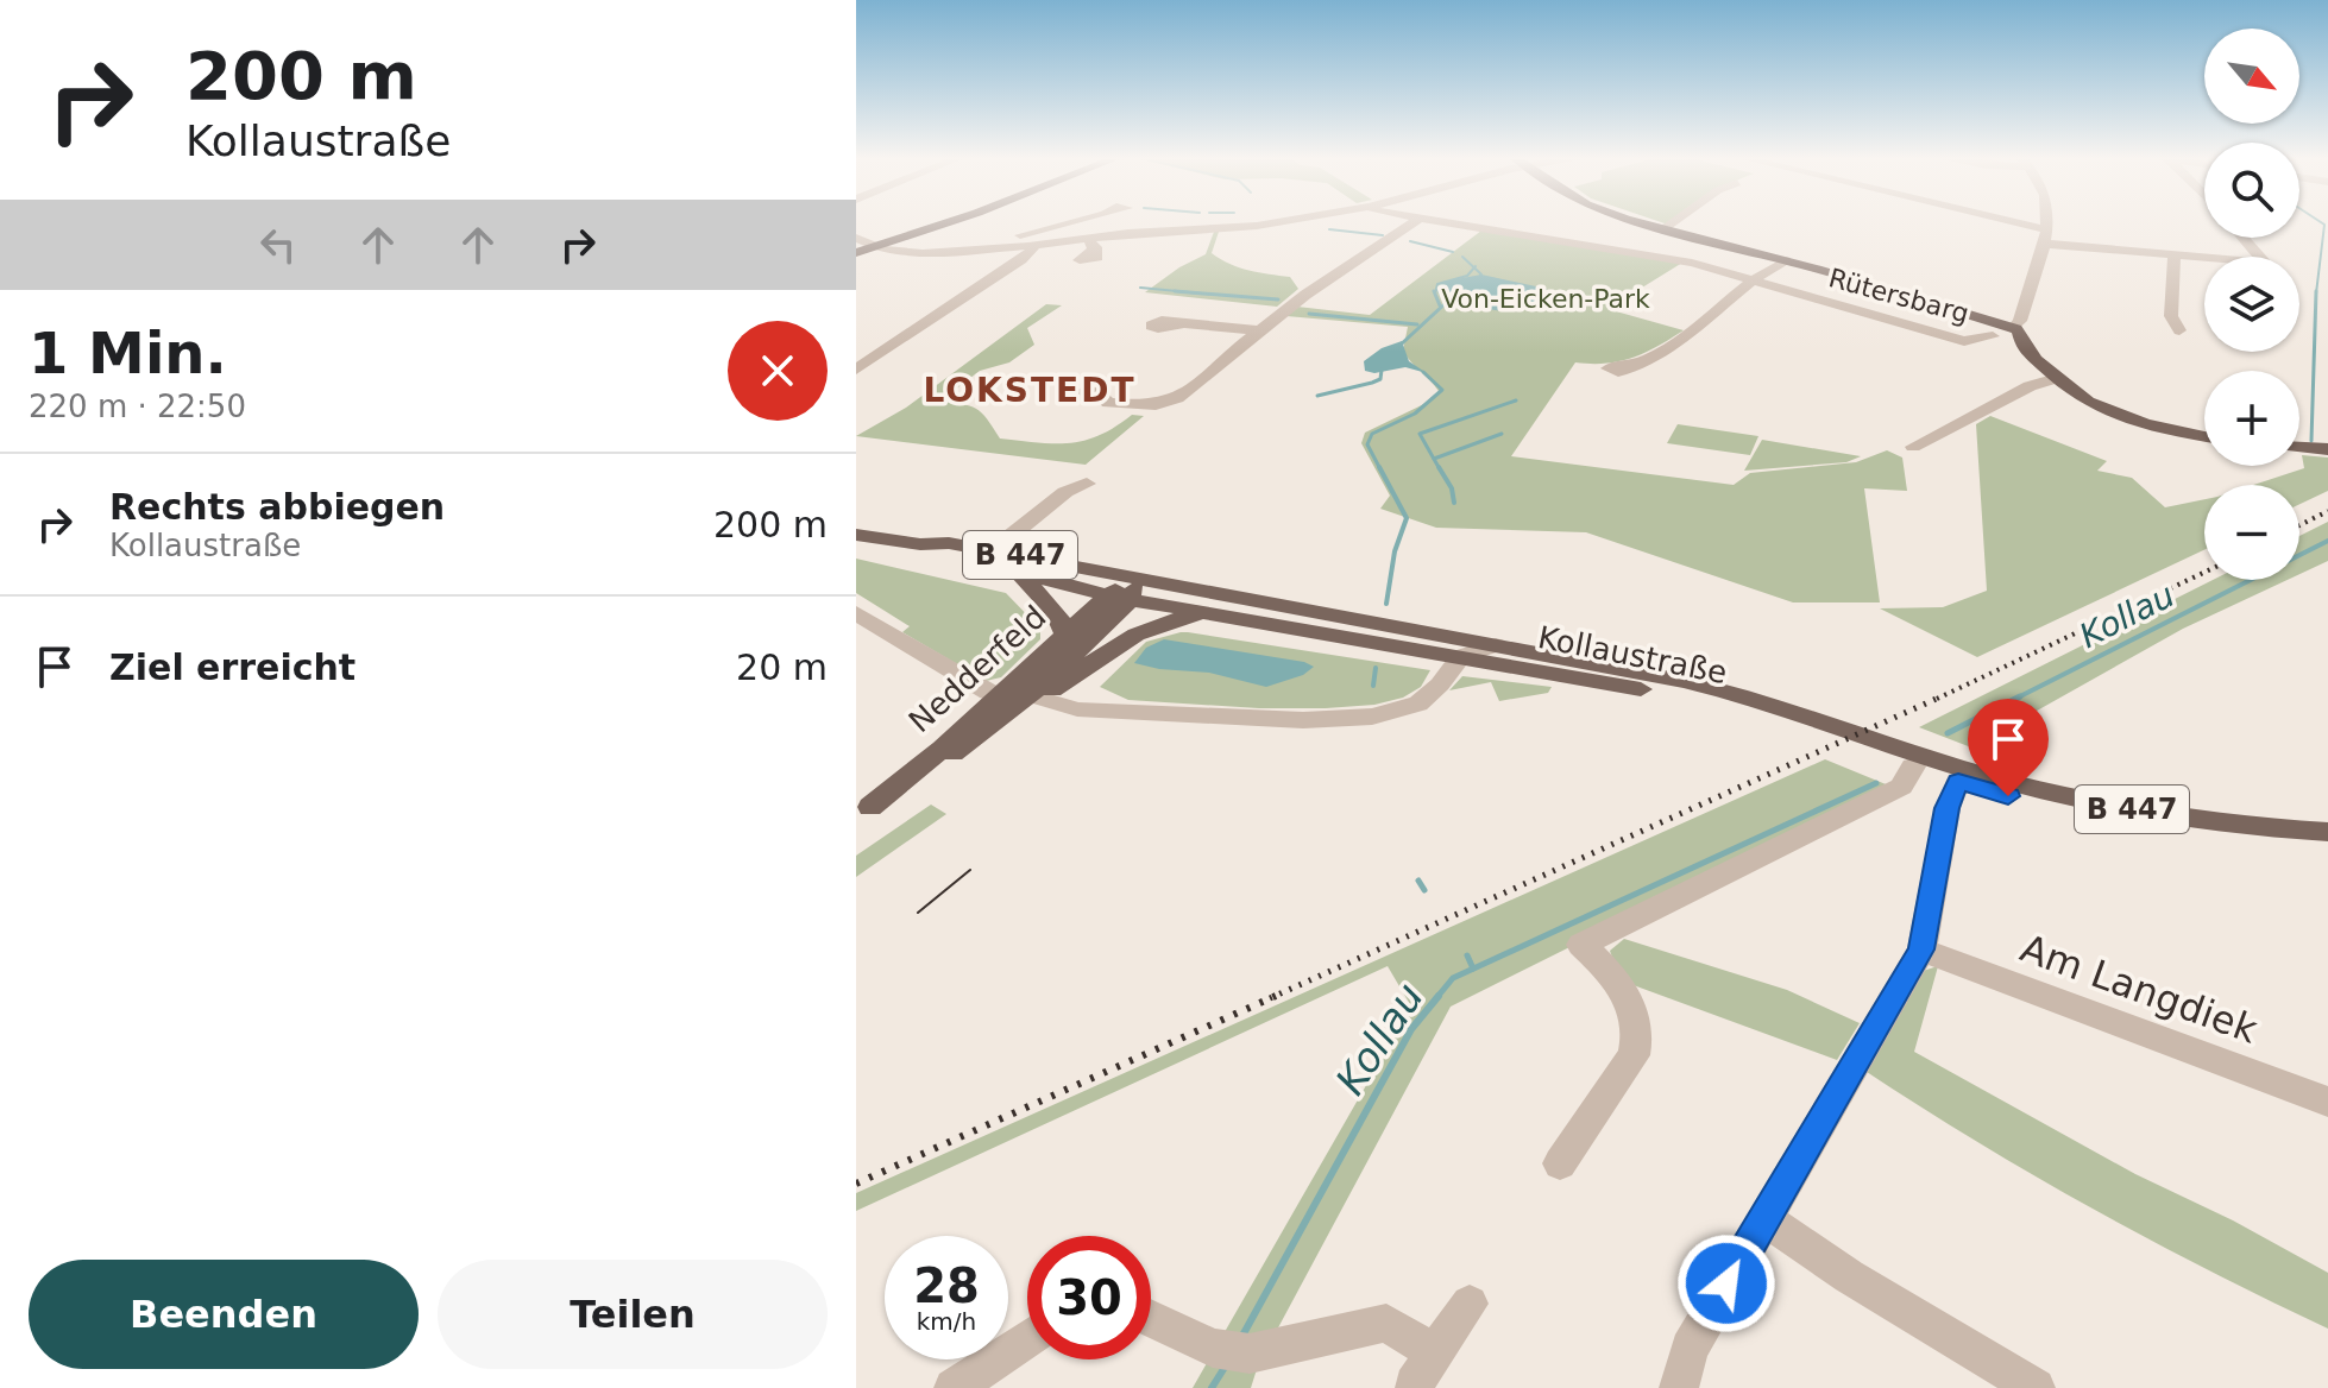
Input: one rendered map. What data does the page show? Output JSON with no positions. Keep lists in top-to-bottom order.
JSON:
{
  "streets": {
    "main road": ["B 447", "Kollaustraße", "Nedderfeld"],
    "street": ["Rütersbarg", "Am Langdiek"]
  },
  "crossings": [
    ["Kollaustraße", "Nedderfeld"]
  ],
  "districts": ["LOKSTEDT"],
  "water": ["Kollau"],
  "parks": ["Von-Eicken-Park"],
  "north": "bottom right",
  "page": {
    "turn": ["200 m", "Kollaustraße"],
    "map_buttons": ["+", "−"],
    "heading": ["1 Min.", "220 m · 22:50"],
    "list": [
      {
        "name": "Rechts abbiegen",
        "note": "Kollaustraße",
        "value": "200 m"
      },
      {
        "name": "Ziel erreicht",
        "value": "20 m"
      }
    ],
    "speed": "28 km/h",
    "limit": "30",
    "buttons": ["Beenden", "Teilen"]
  }
}
